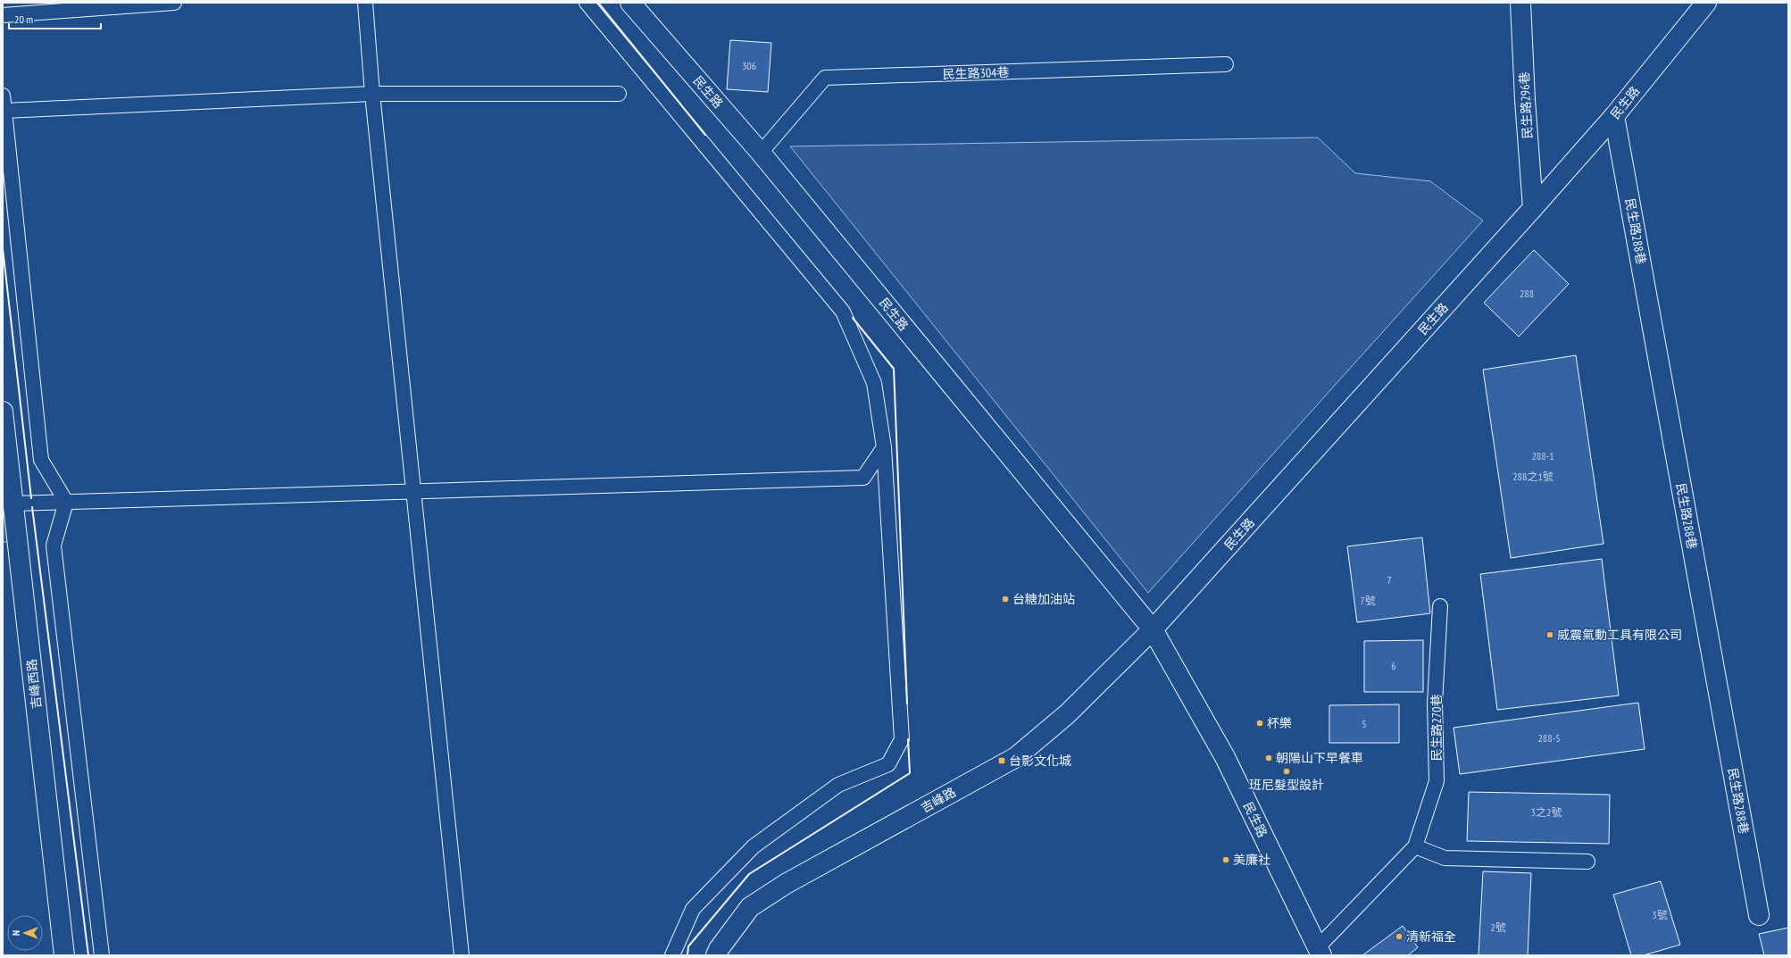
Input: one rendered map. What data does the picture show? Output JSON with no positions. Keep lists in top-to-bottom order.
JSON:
{
  "streets": {
    "street": [
      "民生路",
      "民生路296巷",
      "民生路288巷",
      "吉峰西路",
      "吉峰路"
    ],
    "lane": ["民生路304巷", "民生路270巷"]
  },
  "crossings": [
    ["民生路304巷", "民生路"],
    ["民生路", "民生路296巷"],
    ["民生路", "民生路288巷"],
    ["民生路", "民生路270巷"],
    ["民生路", "吉峰路"]
  ],
  "places": {
    "other": [
      "台糖加油站",
      "威震氣動工具有限公司",
      "杯樂",
      "朝陽山下早餐車",
      "班尼髮型設計",
      "美廉社",
      "清新福全"
    ],
    "transit": ["台影文化城"]
  },
  "house_numbers": [
    "306",
    "288",
    "288-1",
    "288之1號",
    "7",
    "7號",
    "6",
    "5",
    "288-5",
    "3之2號",
    "3號",
    "2號"
  ],
  "scale_bar": "20 m",
  "north": "left"
}
